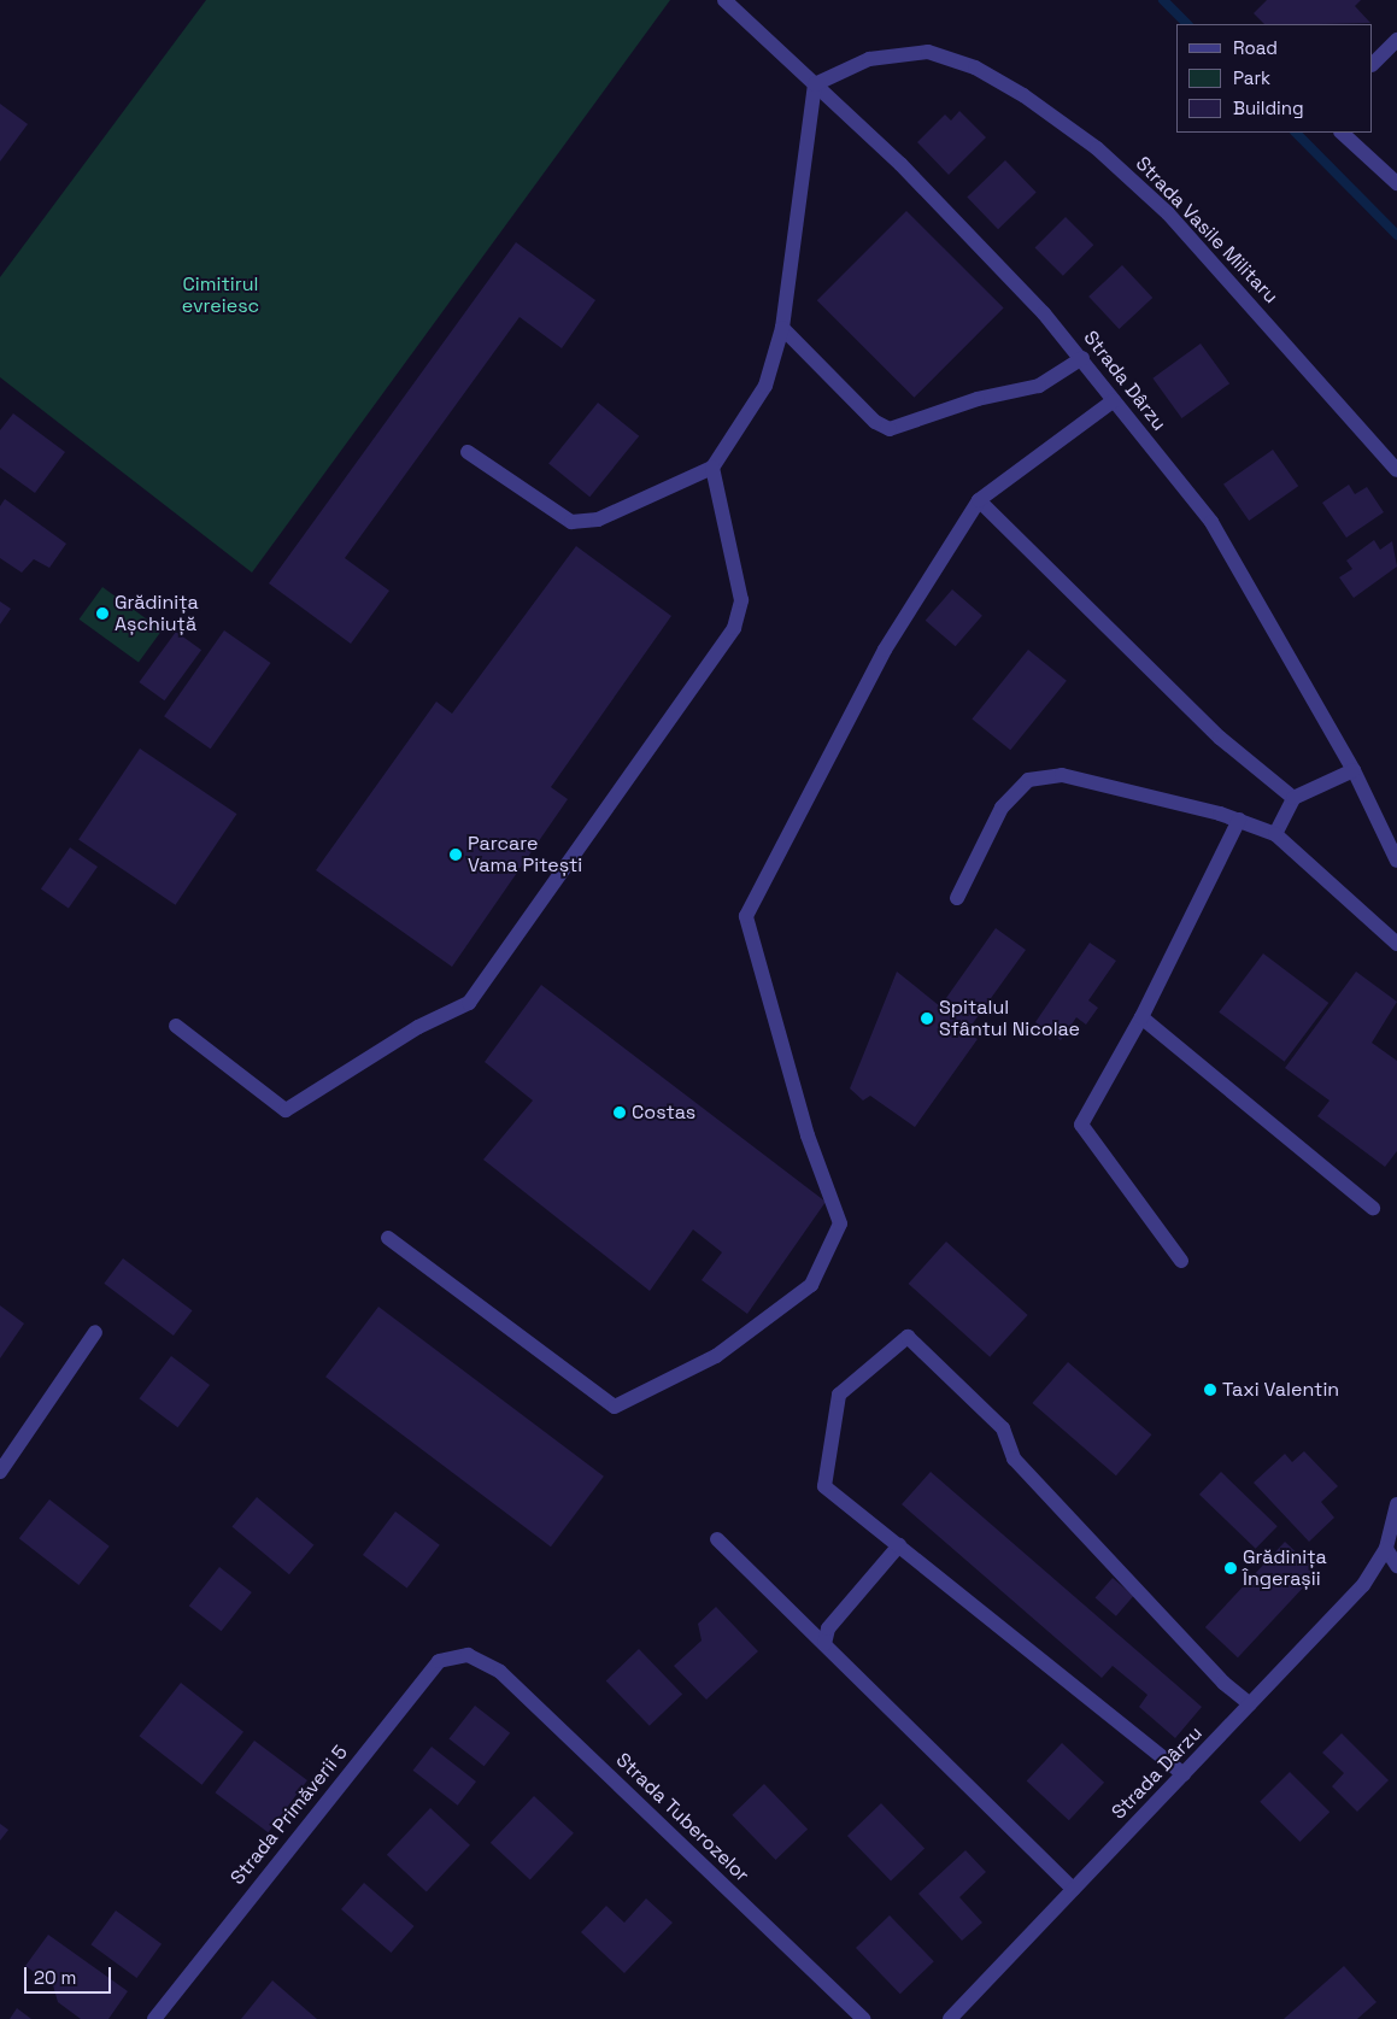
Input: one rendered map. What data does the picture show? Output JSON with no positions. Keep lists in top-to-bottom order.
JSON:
{
  "streets": {
    "street": [
      "Strada Vasile Militaru",
      "Strada Dârzu",
      "Strada Primăverii 5",
      "Strada Tuberozelor"
    ]
  },
  "crossings": [
    ["Strada Vasile Militaru", "Strada Dârzu"],
    ["Strada Primăverii 5", "Strada Tuberozelor"]
  ],
  "parks": ["Cimitirul evreiesc"],
  "places": [
    "Grădinița Așchiuță",
    "Parcare Vama Pitești",
    "Spitalul Sfântul Nicolae",
    "Costas",
    "Taxi Valentin",
    "Grădinița Îngerașii"
  ],
  "legend": ["Road", "Park", "Building"],
  "scale_bar": "20 m"
}
